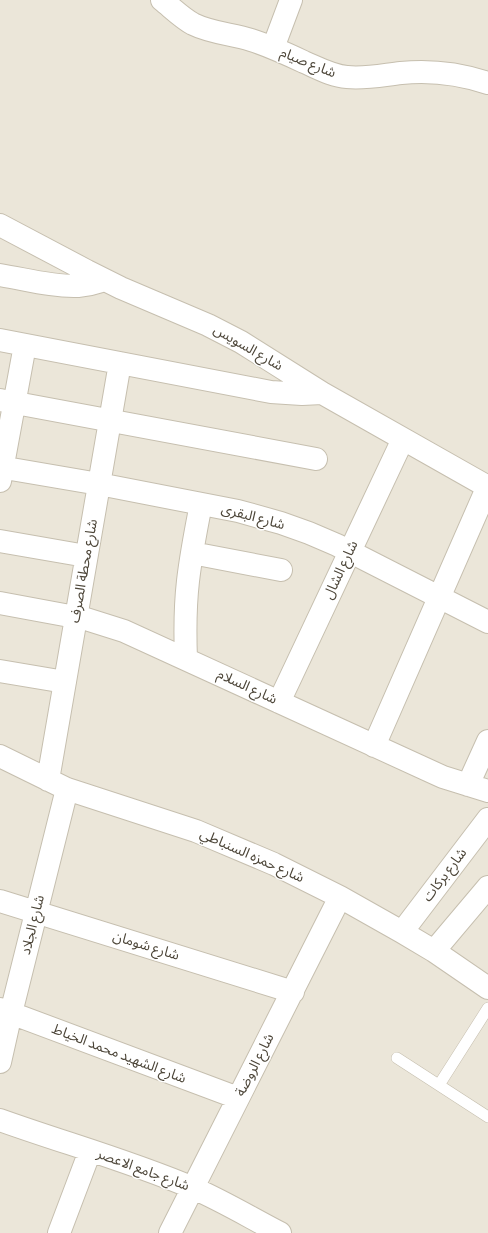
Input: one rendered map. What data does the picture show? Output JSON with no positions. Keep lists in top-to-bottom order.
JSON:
{
  "streets": {
    "street": [
      "شارع صيام",
      "شارع السويس",
      "شارع البقرى",
      "شارع الشال",
      "شارع محطة الصرف",
      "شارع السلام",
      "شارع حمزه السنباطي",
      "شارع بركات",
      "شارع الجلاد",
      "شارع شومان",
      "شارع الشهيد محمد الخياط",
      "شارع الروضة",
      "شارع جامع الاعصر"
    ]
  },
  "crossings": [
    ["شارع السويس", "شارع الشال"],
    ["شارع البقرى", "شارع الشال"],
    ["شارع البقرى", "شارع محطة الصرف"],
    ["شارع الشال", "شارع السلام"],
    ["شارع محطة الصرف", "شارع السلام"],
    ["شارع محطة الصرف", "شارع حمزه السنباطي"],
    ["شارع محطة الصرف", "شارع الجلاد"],
    ["شارع حمزه السنباطي", "شارع بركات"],
    ["شارع حمزه السنباطي", "شارع الجلاد"],
    ["شارع حمزه السنباطي", "شارع الروضة"],
    ["شارع الجلاد", "شارع شومان"],
    ["شارع الجلاد", "شارع الشهيد محمد الخياط"],
    ["شارع شومان", "شارع الروضة"],
    ["شارع الشهيد محمد الخياط", "شارع الروضة"],
    ["شارع الروضة", "شارع جامع الاعصر"]
  ]
}
